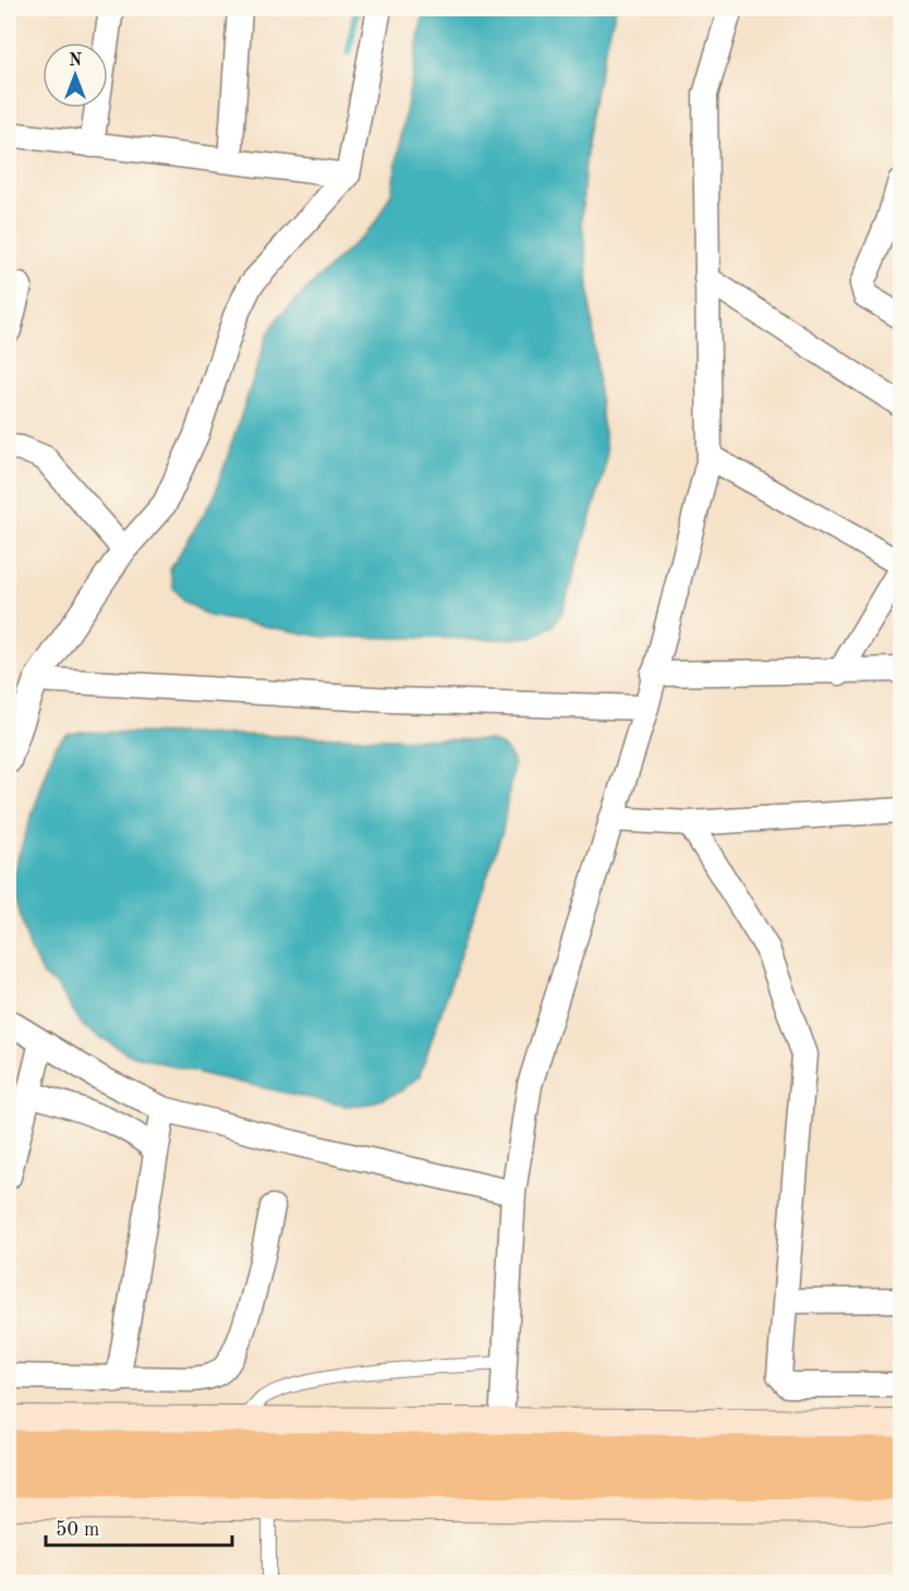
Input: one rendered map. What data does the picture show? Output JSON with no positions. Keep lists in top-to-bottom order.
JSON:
{
  "scale_bar": "50 m",
  "north": "top"
}
